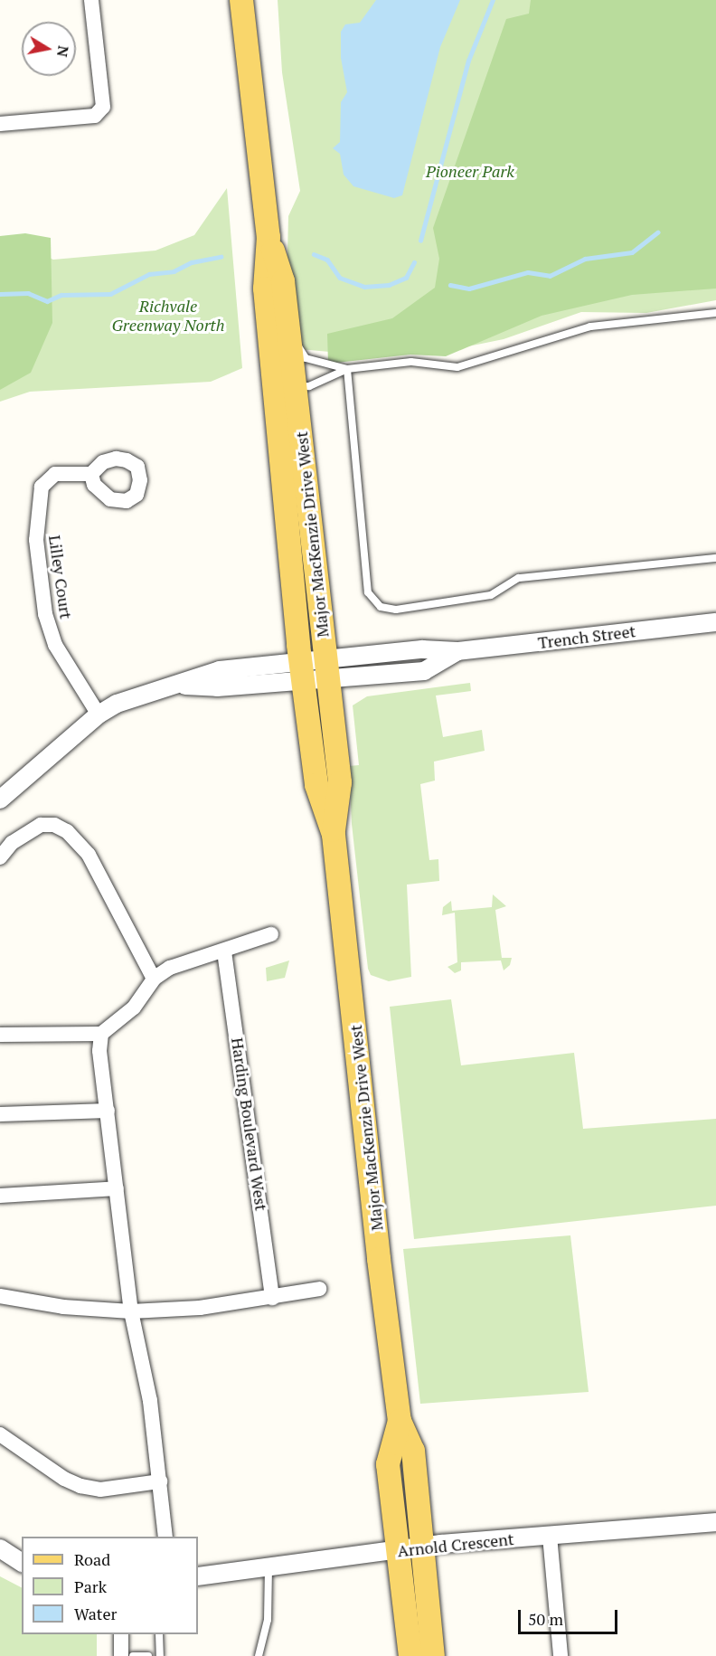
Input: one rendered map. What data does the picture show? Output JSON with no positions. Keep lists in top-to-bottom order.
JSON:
{
  "streets": {
    "main road": ["Major MacKenzie Drive West"],
    "street": [
      "Lilley Court",
      "Trench Street",
      "Harding Boulevard West",
      "Arnold Crescent"
    ]
  },
  "crossings": [
    ["Major MacKenzie Drive West", "Trench Street"],
    ["Major MacKenzie Drive West", "Arnold Crescent"],
    ["Lilley Court", "Trench Street"]
  ],
  "parks": ["Pioneer Park", "Richvale Greenway North"],
  "legend": ["Road", "Park", "Water"],
  "scale_bar": "50 m",
  "north": "right"
}
